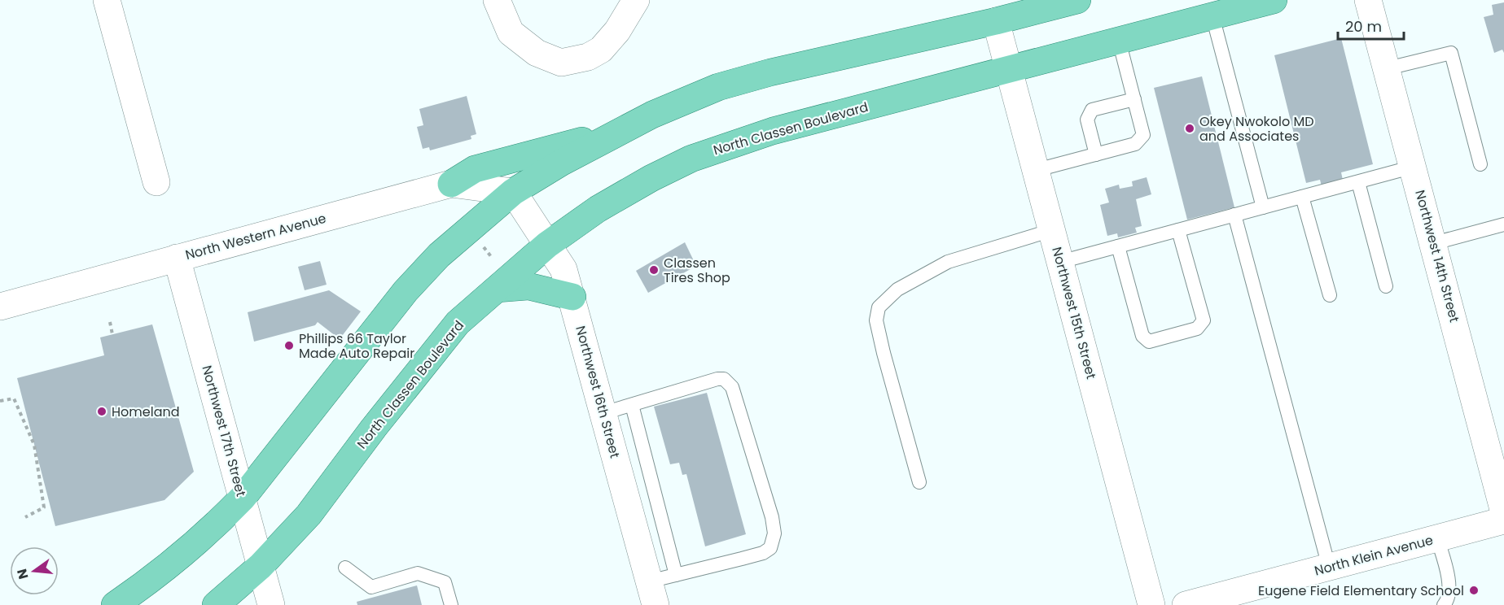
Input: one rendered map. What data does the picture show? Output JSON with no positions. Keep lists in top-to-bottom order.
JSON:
{
  "streets": {
    "main road": ["North Classen Boulevard"],
    "street": [
      "North Western Avenue",
      "Northwest 14th Street",
      "Northwest 15th Street",
      "Northwest 16th Street",
      "Northwest 17th Street",
      "North Klein Avenue"
    ]
  },
  "crossings": [
    ["North Classen Boulevard", "Northwest 15th Street"],
    ["North Classen Boulevard", "Northwest 16th Street"],
    ["North Classen Boulevard", "Northwest 17th Street"],
    ["North Western Avenue", "Northwest 16th Street"],
    ["North Western Avenue", "Northwest 17th Street"]
  ],
  "places": [
    "Okey Nwokolo MD and Associates",
    "Classen Tires Shop",
    "Phillips 66 Taylor Made Auto Repair",
    "Homeland",
    "Eugene Field Elementary School"
  ],
  "scale_bar": "20 m",
  "north": "left"
}
